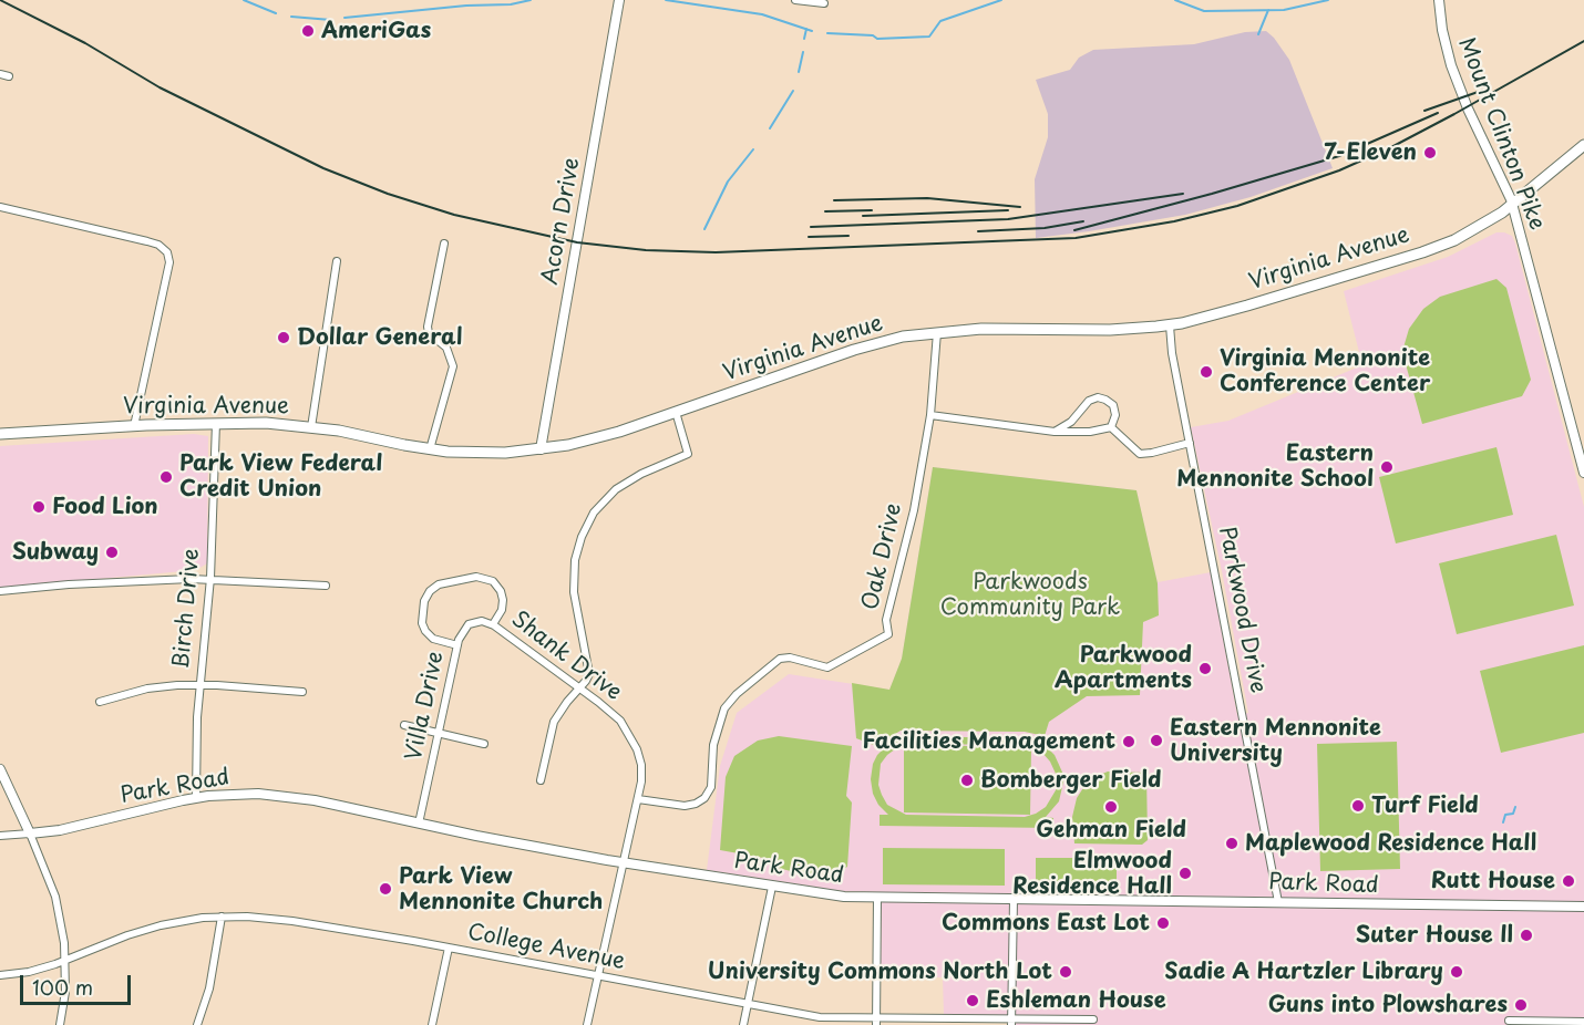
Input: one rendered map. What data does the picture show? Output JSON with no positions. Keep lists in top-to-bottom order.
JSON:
{
  "streets": {
    "main road": ["Virginia Avenue"],
    "street": [
      "Mount Clinton Pike",
      "Acorn Drive",
      "Oak Drive",
      "Birch Drive",
      "Parkwood Drive",
      "Shank Drive",
      "Villa Drive",
      "Park Road",
      "College Avenue"
    ]
  },
  "crossings": [
    ["Mount Clinton Pike", "Virginia Avenue"],
    ["Acorn Drive", "Virginia Avenue"],
    ["Virginia Avenue", "Oak Drive"],
    ["Virginia Avenue", "Birch Drive"],
    ["Virginia Avenue", "Parkwood Drive"],
    ["Oak Drive", "Shank Drive"],
    ["Birch Drive", "Park Road"],
    ["Parkwood Drive", "Park Road"],
    ["Shank Drive", "Villa Drive"],
    ["Shank Drive", "Park Road"],
    ["Shank Drive", "College Avenue"],
    ["Villa Drive", "Park Road"]
  ],
  "parks": ["Parkwoods Community Park"],
  "places": [
    "AmeriGas",
    "7-Eleven",
    "Dollar General",
    "Virginia Mennonite Conference Center",
    "Eastern Mennonite School",
    "Park View Federal Credit Union",
    "Food Lion",
    "Subway",
    "Parkwood Apartments",
    "Eastern Mennonite University",
    "Facilities Management",
    "Bomberger Field",
    "Turf Field",
    "Gehman Field",
    "Maplewood Residence Hall",
    "Elmwood Residence Hall",
    "Rutt House",
    "Park View Mennonite Church",
    "Commons East Lot",
    "Suter House ll",
    "University Commons North Lot",
    "Sadie A Hartzler Library",
    "Eshleman House",
    "Guns into Plowshares"
  ],
  "scale_bar": "100 m"
}
